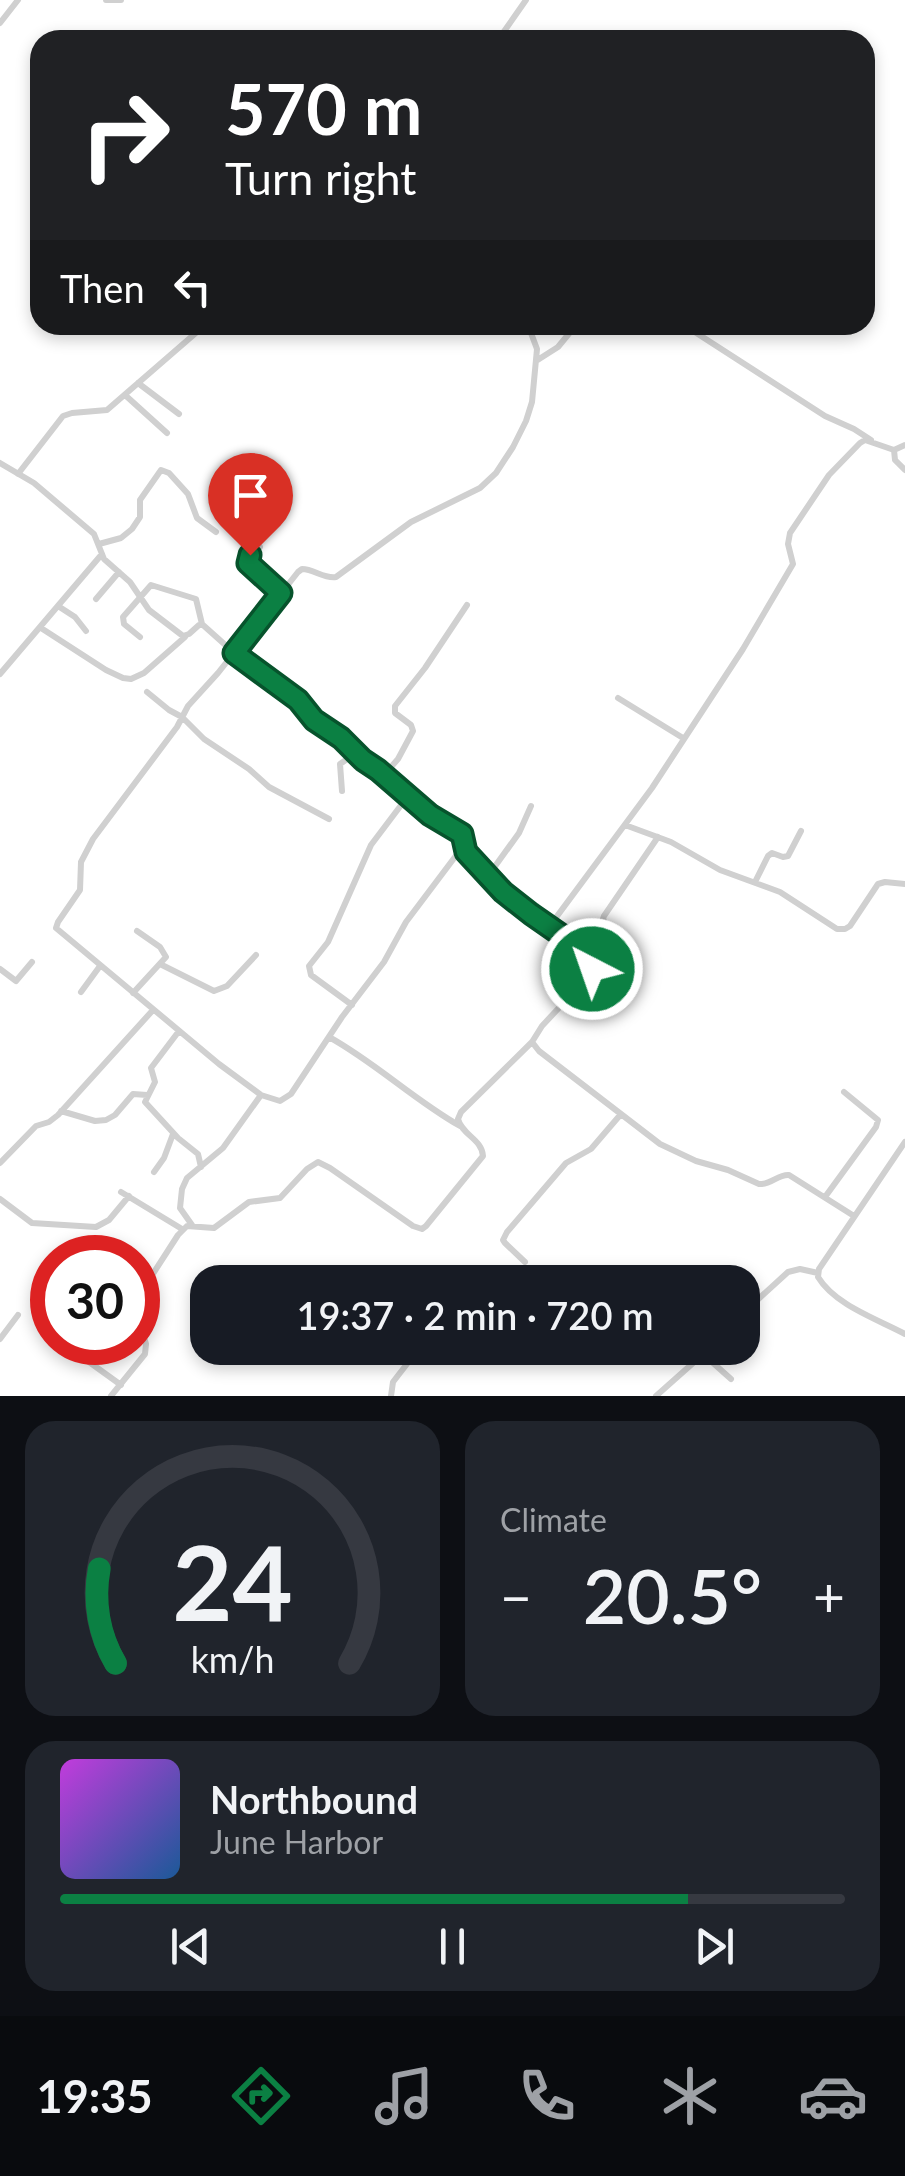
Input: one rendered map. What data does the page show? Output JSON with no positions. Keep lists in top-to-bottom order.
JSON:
{
  "page": {
    "turn": ["570 m", "Turn right"],
    "then": "Then",
    "limit": "30",
    "trip": "19:37 · 2 min · 720 m",
    "tile": "Climate",
    "heat": ["−", "20.5°", "+"],
    "song": ["Northbound", "June Harbor"],
    "tabs": "19:35",
    "gauge": ["24", "km/h"]
  }
}
